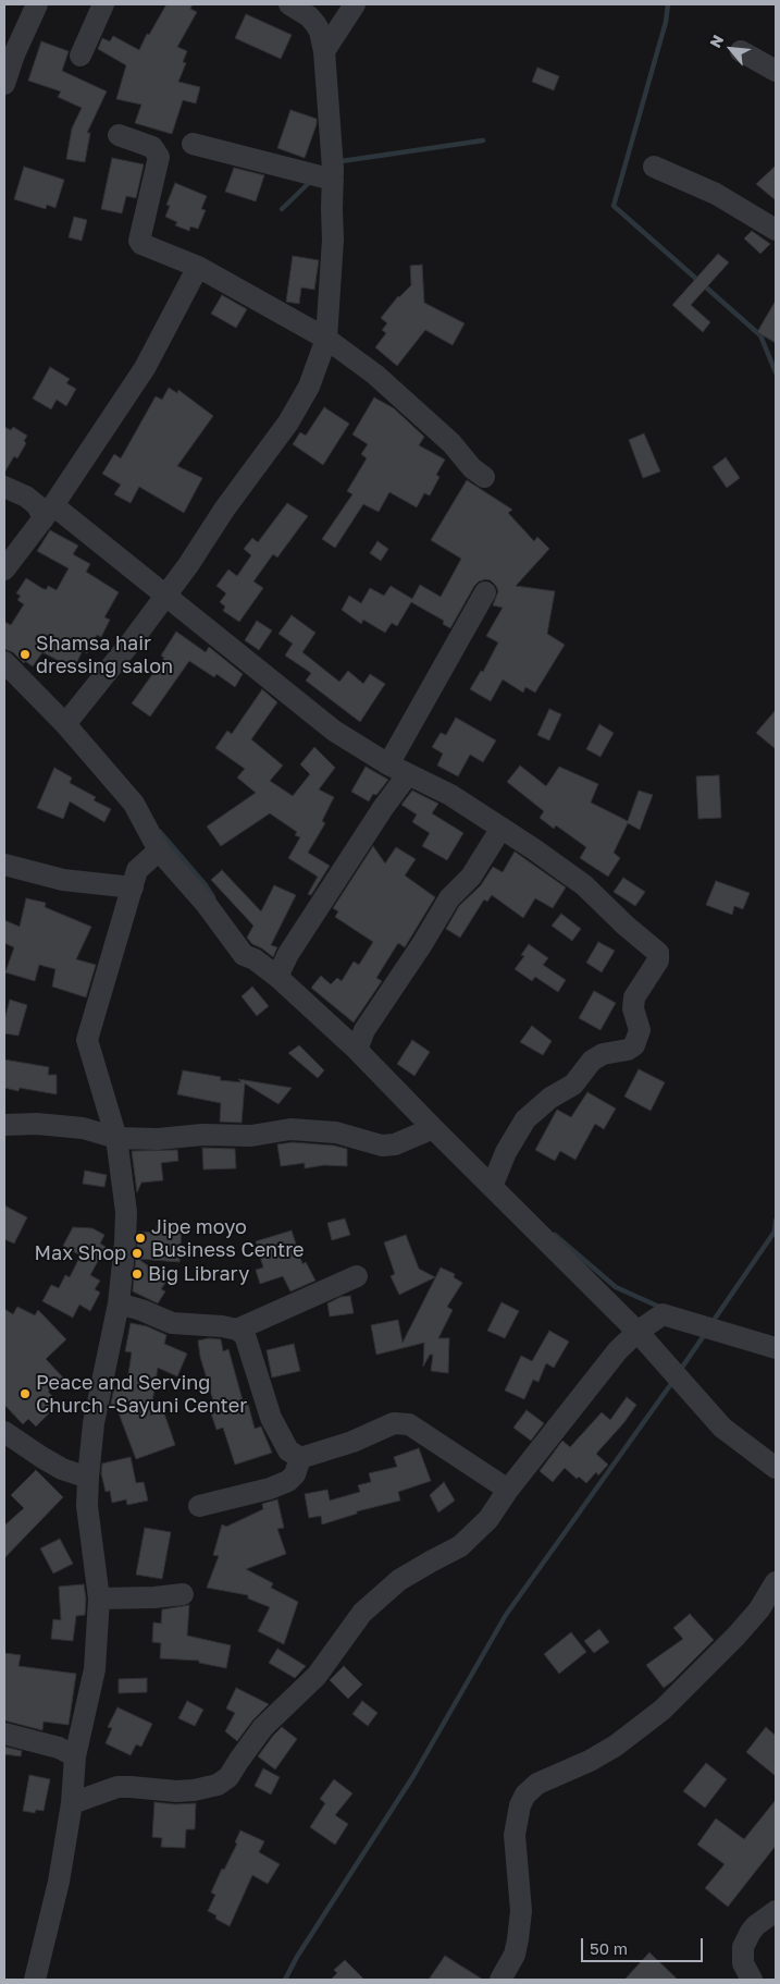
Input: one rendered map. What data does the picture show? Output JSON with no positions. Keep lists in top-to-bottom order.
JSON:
{
  "places": [
    "Shamsa hair dressing salon",
    "Jipe moyo Business Centre",
    "Max Shop",
    "Big Library",
    "Peace and Serving Church -Sayuni Center"
  ],
  "scale_bar": "50 m",
  "north": "top left"
}
